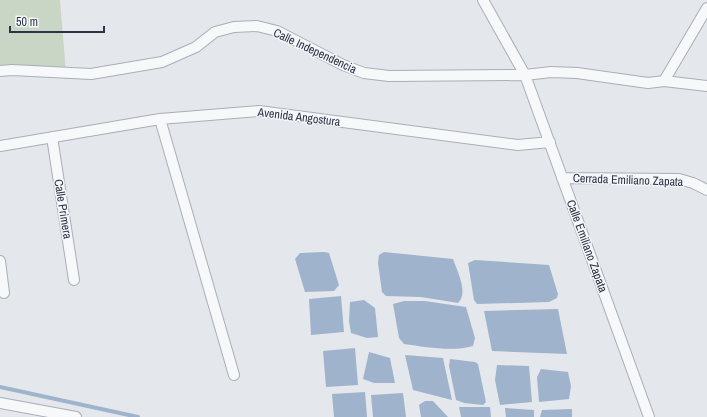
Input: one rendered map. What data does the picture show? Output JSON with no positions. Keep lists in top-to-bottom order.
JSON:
{
  "streets": {
    "street": [
      "Calle Independencia",
      "Avenida Angostura",
      "Cerrada Emiliano Zapata",
      "Calle Primera",
      "Calle Emiliano Zapata"
    ]
  },
  "crossings": [
    ["Calle Independencia", "Calle Emiliano Zapata"],
    ["Avenida Angostura", "Calle Primera"],
    ["Avenida Angostura", "Calle Emiliano Zapata"],
    ["Cerrada Emiliano Zapata", "Calle Emiliano Zapata"]
  ],
  "scale_bar": "50 m"
}
